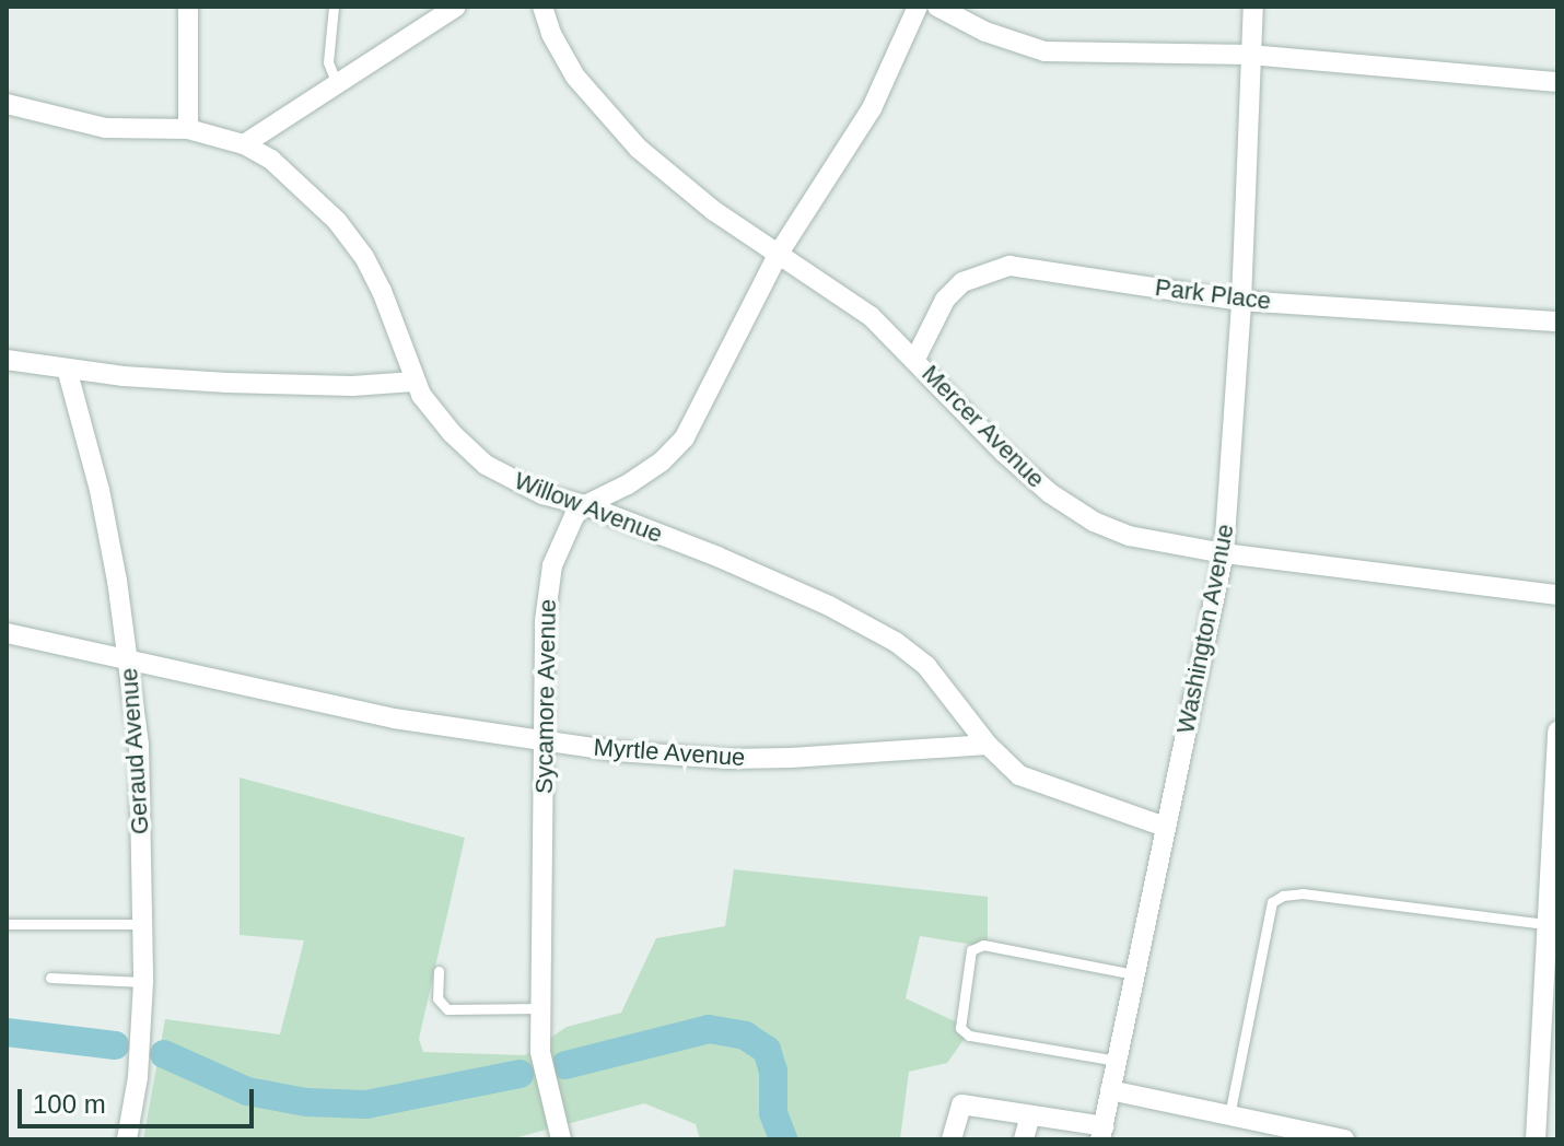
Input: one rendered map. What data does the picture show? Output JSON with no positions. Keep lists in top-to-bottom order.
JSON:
{
  "streets": {
    "street": [
      "Park Place",
      "Mercer Avenue",
      "Willow Avenue",
      "Washington Avenue",
      "Sycamore Avenue",
      "Geraud Avenue",
      "Myrtle Avenue"
    ]
  },
  "crossings": [
    ["Park Place", "Mercer Avenue"],
    ["Park Place", "Washington Avenue"],
    ["Mercer Avenue", "Washington Avenue"],
    ["Willow Avenue", "Sycamore Avenue"],
    ["Willow Avenue", "Myrtle Avenue"],
    ["Sycamore Avenue", "Myrtle Avenue"],
    ["Geraud Avenue", "Myrtle Avenue"]
  ],
  "scale_bar": "100 m"
}
